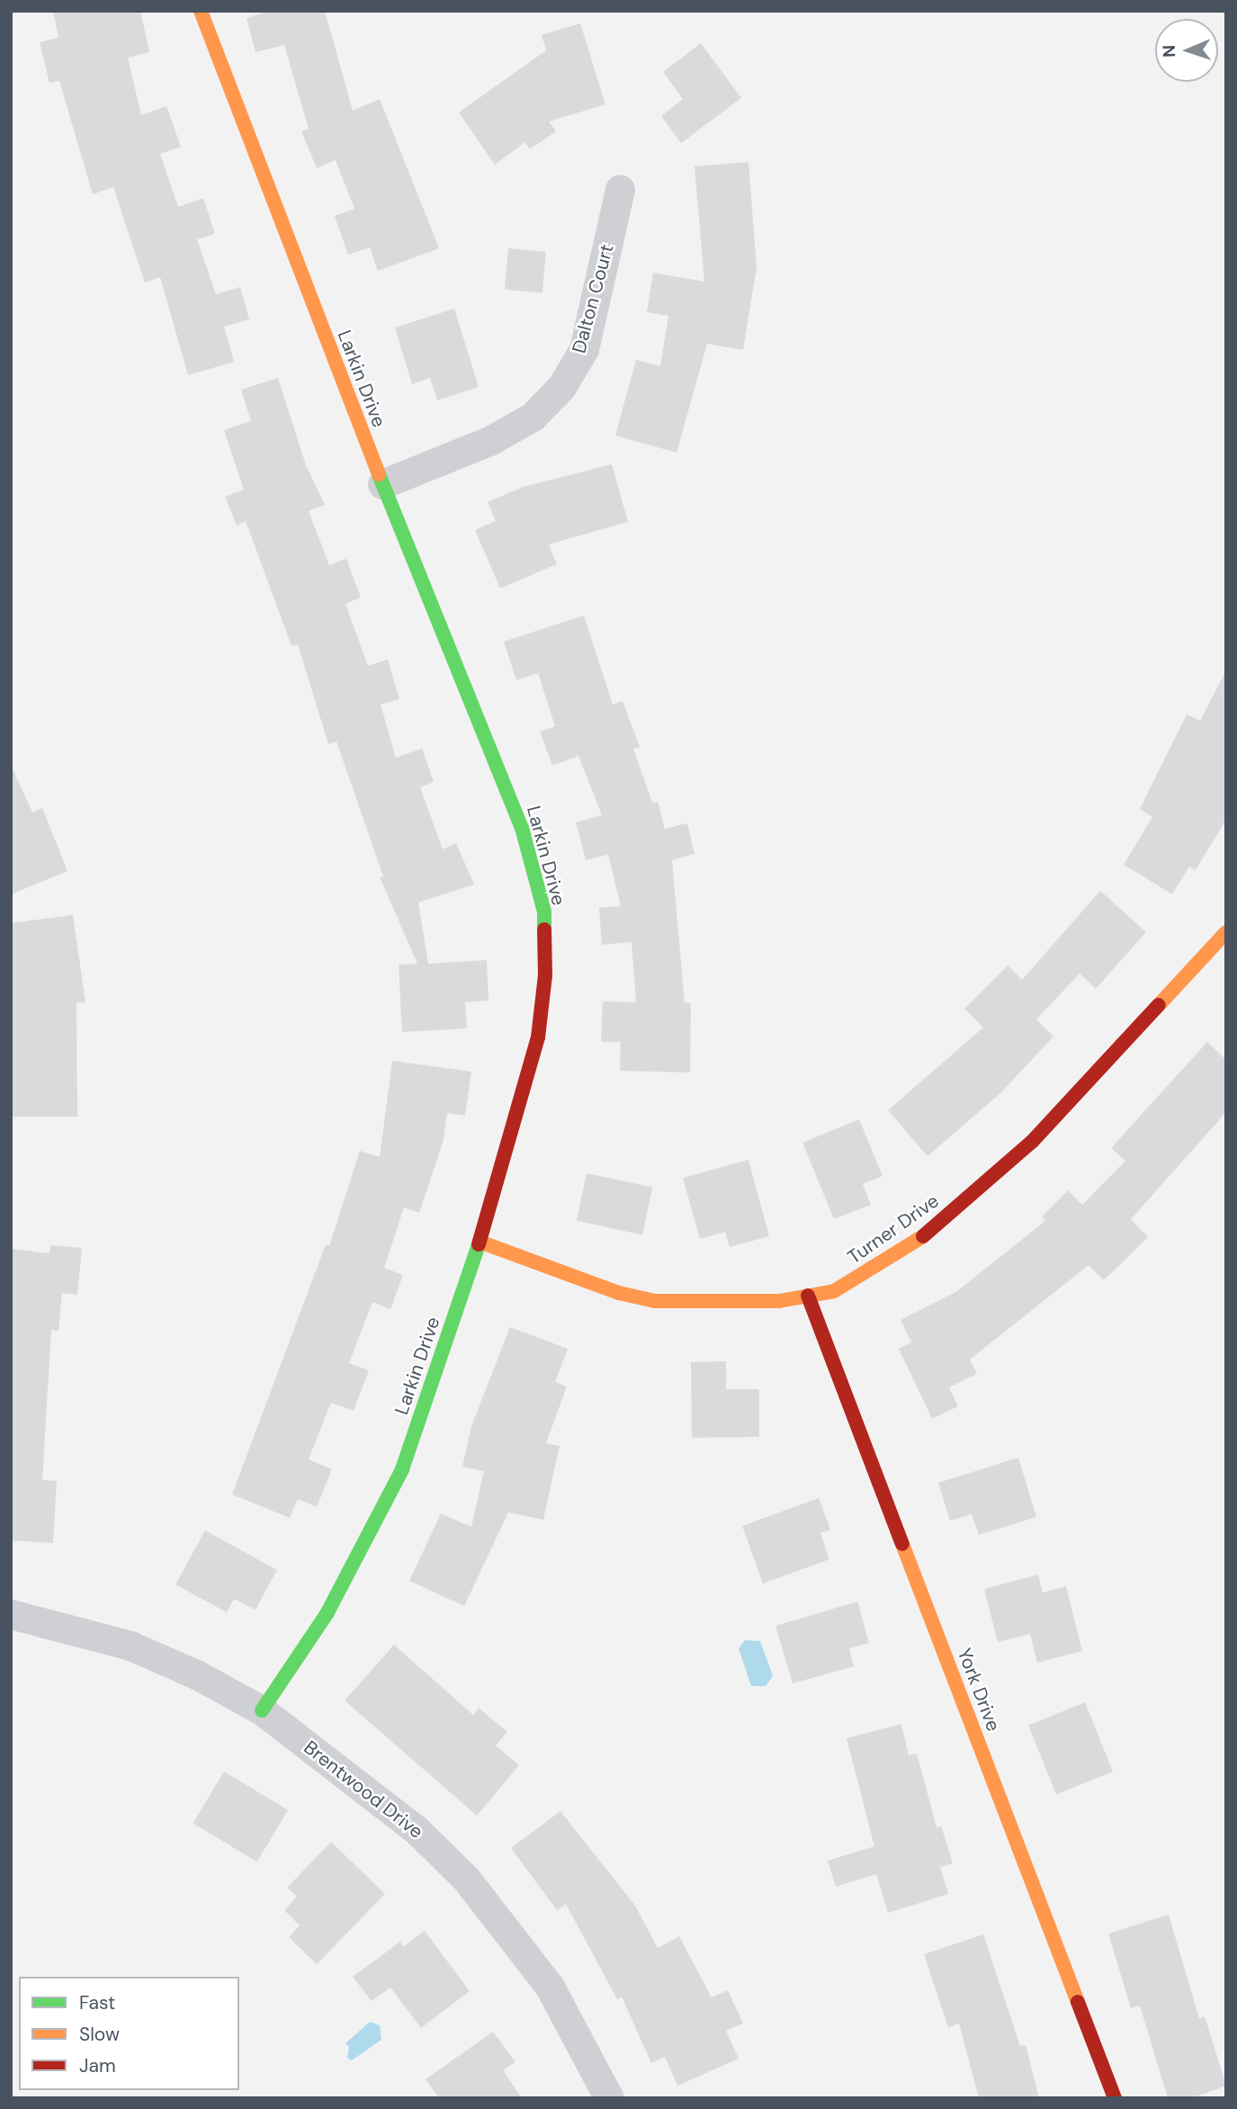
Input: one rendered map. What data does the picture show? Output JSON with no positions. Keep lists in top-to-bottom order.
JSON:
{
  "streets": {
    "street": [
      "Dalton Court",
      "Larkin Drive",
      "Turner Drive",
      "York Drive",
      "Brentwood Drive"
    ]
  },
  "crossings": [
    ["Dalton Court", "Larkin Drive"],
    ["Larkin Drive", "Turner Drive"],
    ["Larkin Drive", "Brentwood Drive"],
    ["Turner Drive", "York Drive"]
  ],
  "legend": ["Fast", "Slow", "Jam"],
  "north": "left"
}
